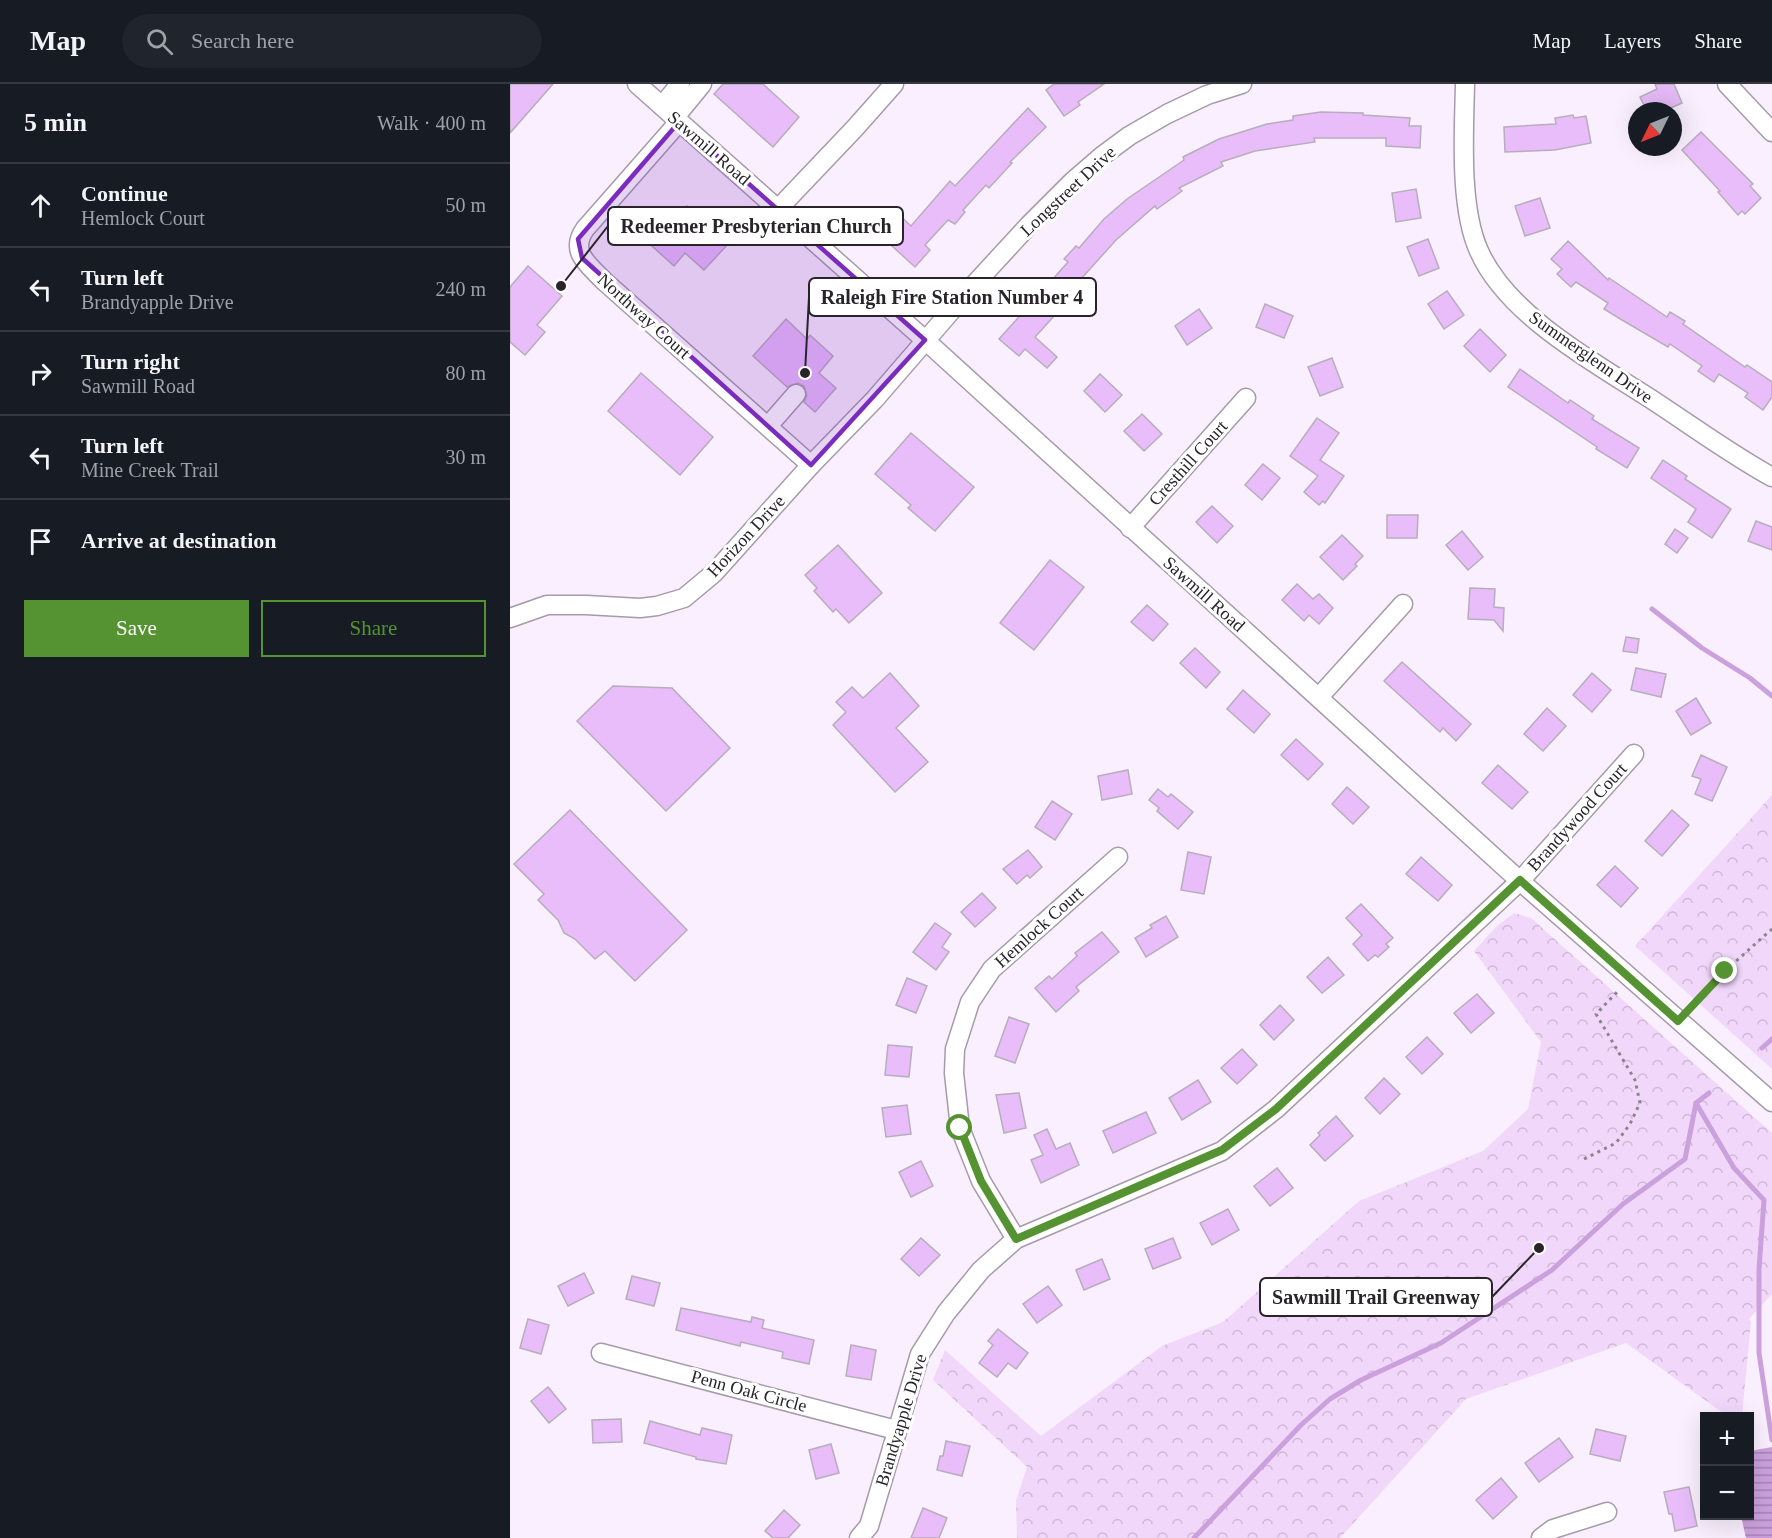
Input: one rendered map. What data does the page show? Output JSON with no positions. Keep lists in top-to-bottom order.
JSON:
{
  "streets": {
    "street": [
      "Sawmill Road",
      "Longstreet Drive",
      "Northway Court",
      "Summerglenn Drive",
      "Cresthill Court",
      "Horizon Drive",
      "Brandywood Court",
      "Hemlock Court",
      "Penn Oak Circle",
      "Brandyapple Drive"
    ]
  },
  "crossings": [
    ["Sawmill Road", "Longstreet Drive"],
    ["Sawmill Road", "Northway Court"],
    ["Sawmill Road", "Cresthill Court"],
    ["Sawmill Road", "Horizon Drive"],
    ["Sawmill Road", "Brandywood Court"],
    ["Sawmill Road", "Brandyapple Drive"],
    ["Longstreet Drive", "Horizon Drive"],
    ["Northway Court", "Horizon Drive"],
    ["Brandywood Court", "Brandyapple Drive"],
    ["Hemlock Court", "Brandyapple Drive"],
    ["Penn Oak Circle", "Brandyapple Drive"]
  ],
  "places": ["Redeemer Presbyterian Church", "Raleigh Fire Station Number 4", "Sawmill Trail Greenway"],
  "north": "bottom left",
  "page": {
    "header": "Map",
    "search": "Search here",
    "nav": ["Map", "Layers", "Share"],
    "heading": ["5 min", "Walk · 400 m"],
    "list": [
      ["Continue", "Hemlock Court", "50 m"],
      ["Turn left", "Brandyapple Drive", "240 m"],
      ["Turn right", "Sawmill Road", "80 m"],
      ["Turn left", "Mine Creek Trail", "30 m"],
      "Arrive at destination"
    ],
    "buttons": ["Save", "Share"],
    "map_buttons": ["+", "−"]
  }
}
